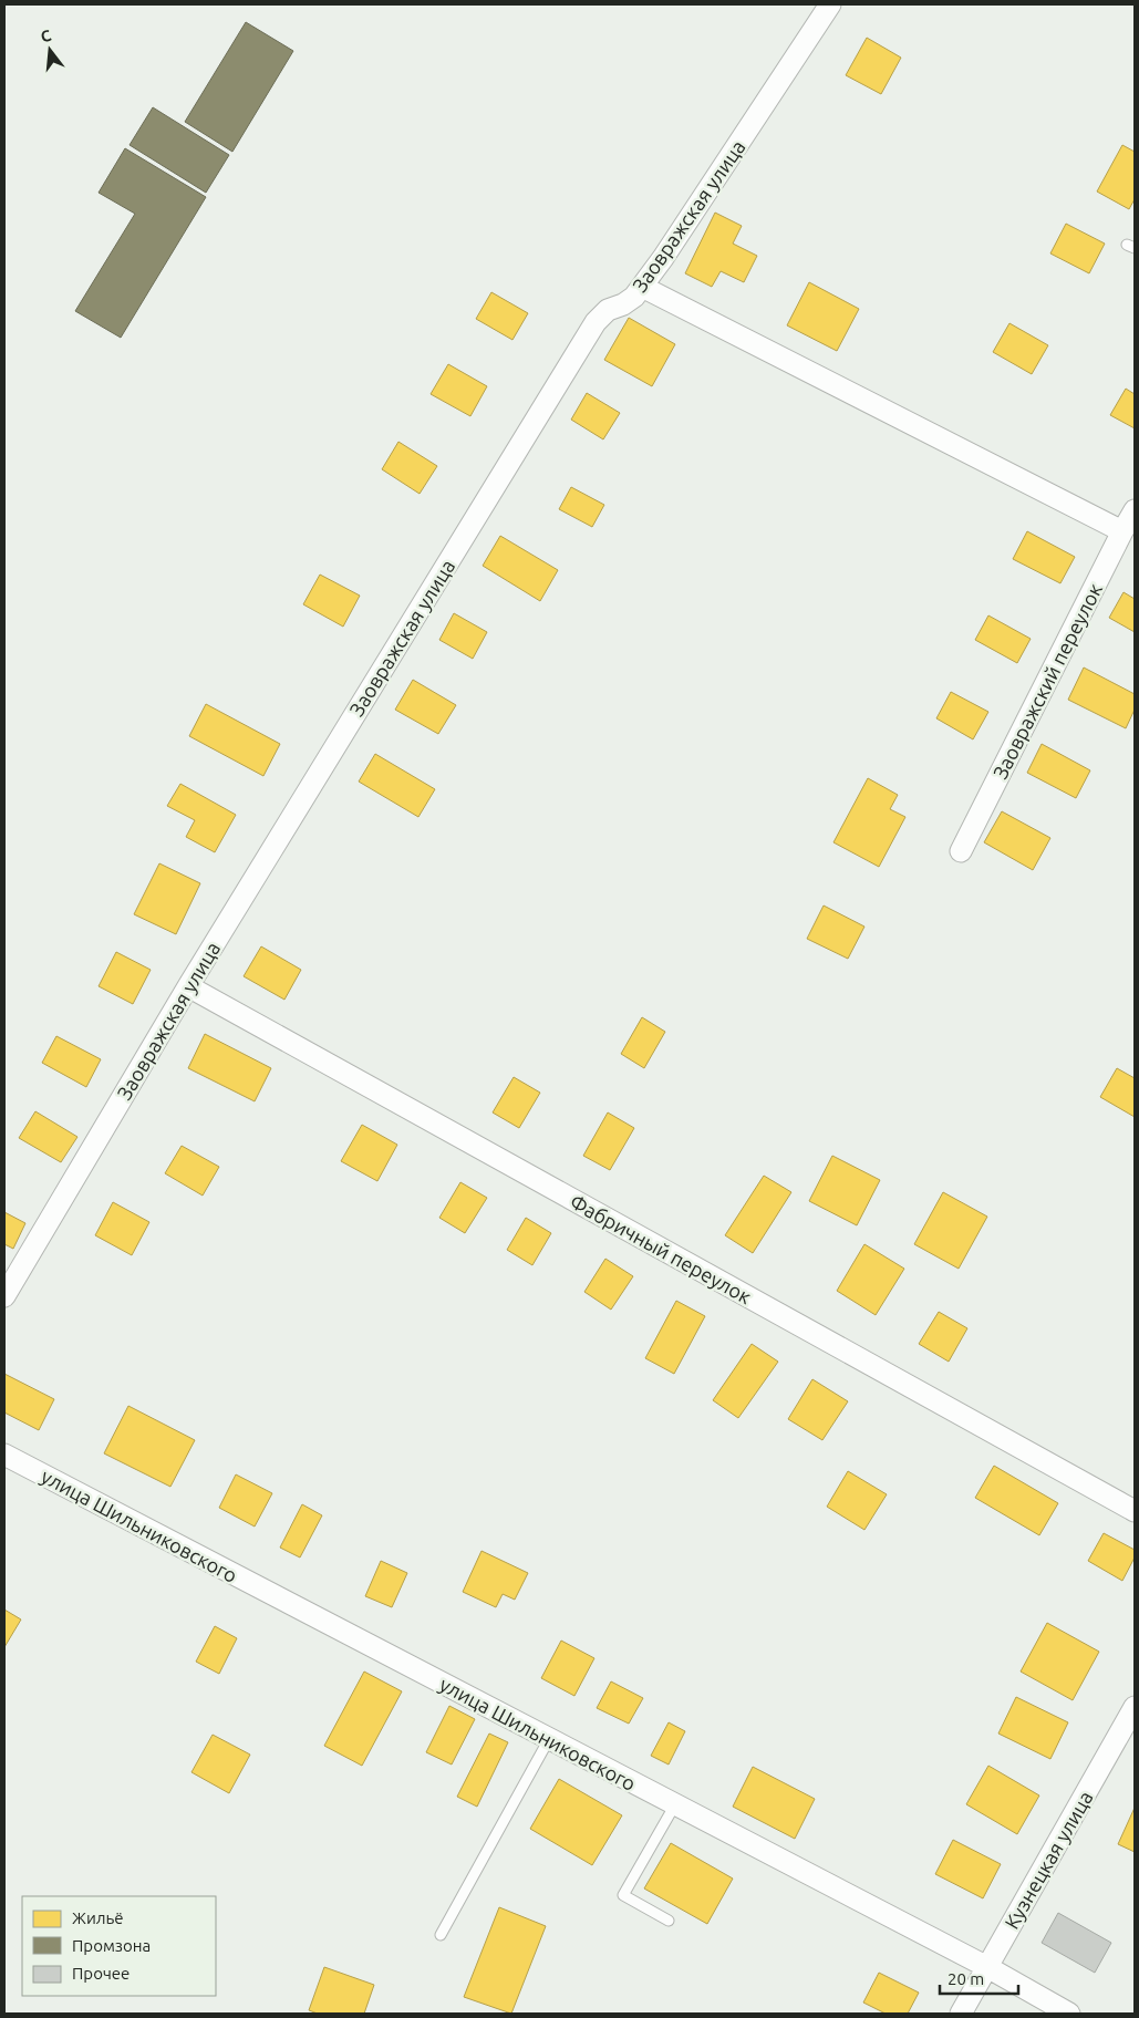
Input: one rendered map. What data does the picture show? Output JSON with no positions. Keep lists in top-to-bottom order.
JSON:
{
  "streets": {
    "street": [
      "Заовражская улица",
      "Заовражский переулок",
      "Фабричный переулок",
      "улица Шильниковского",
      "Кузнецкая улица"
    ]
  },
  "crossings": [
    ["Заовражская улица", "Фабричный переулок"],
    ["улица Шильниковского", "Кузнецкая улица"]
  ],
  "legend": ["Жильё", "Промзона", "Прочее"],
  "scale_bar": "20 m",
  "north": "top"
}
